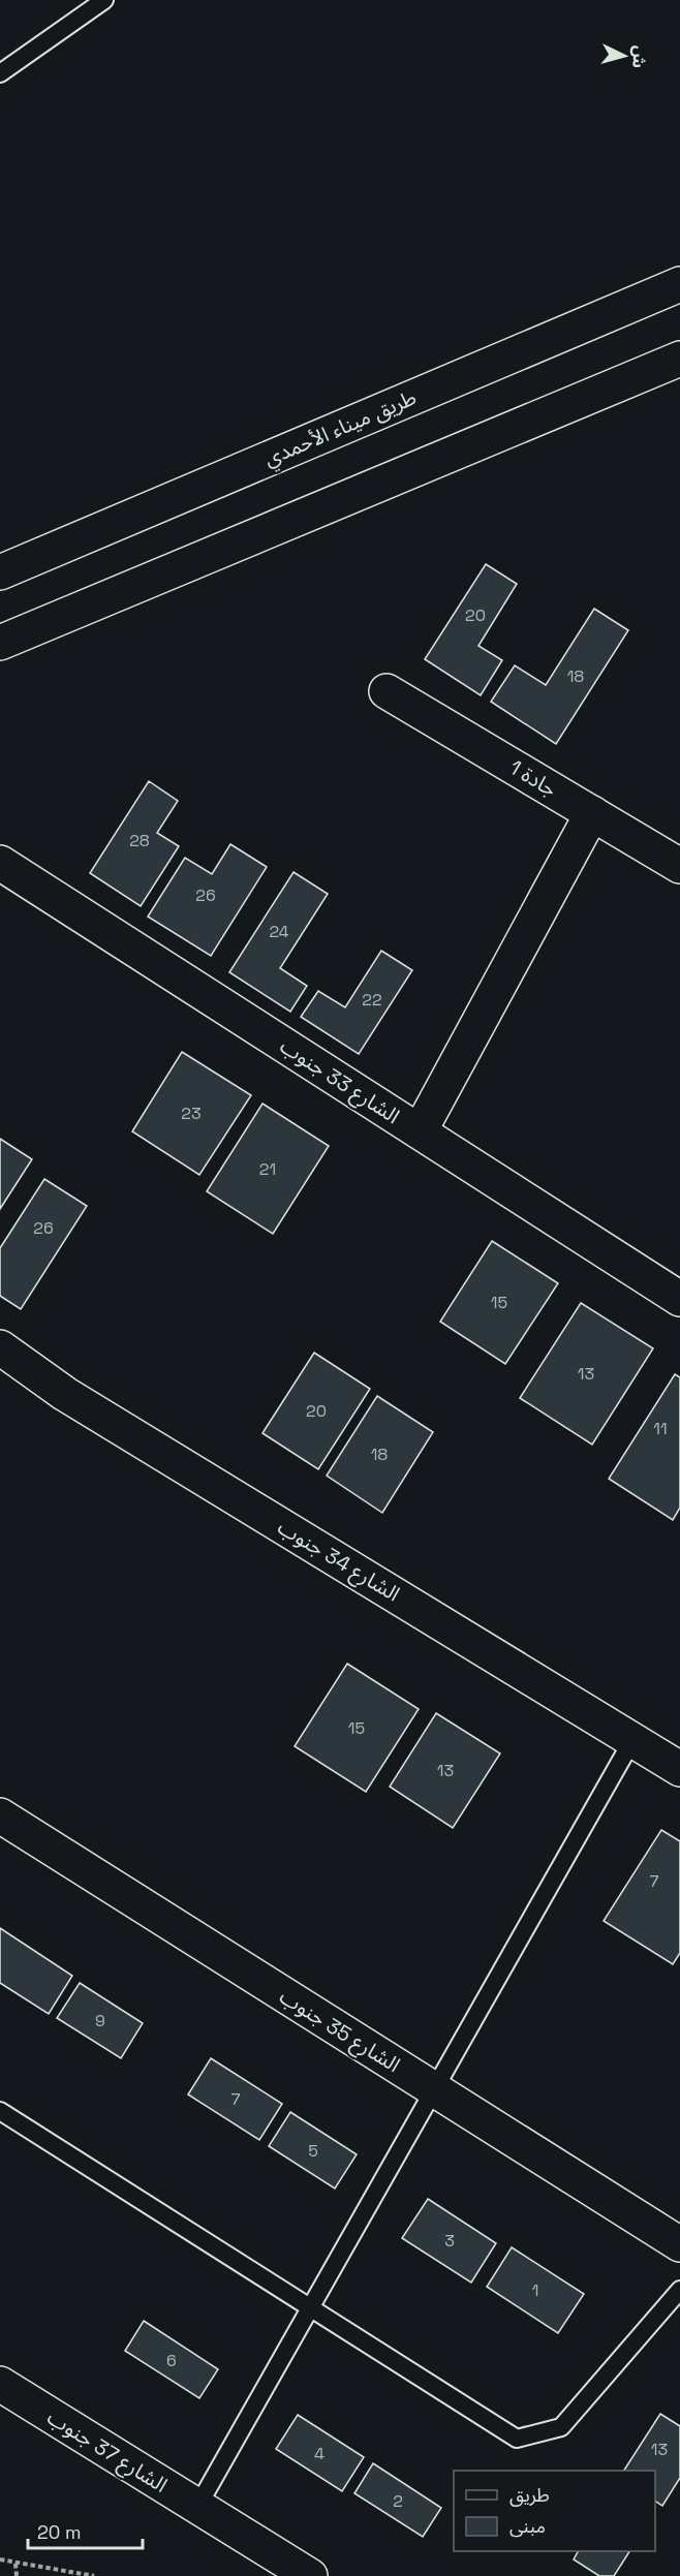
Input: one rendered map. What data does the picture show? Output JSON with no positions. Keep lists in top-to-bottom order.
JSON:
{
  "streets": {
    "street": [
      "طريق ميناء الأحمدي",
      "جادة 1",
      "الشارع 33 جنوب",
      "الشارع 34 جنوب",
      "الشارع 35 جنوب",
      "الشارع 37 جنوب"
    ]
  },
  "house_numbers": [
    "20",
    "18",
    "28",
    "26",
    "24",
    "22",
    "23",
    "21",
    "26",
    "15",
    "13",
    "20",
    "11",
    "18",
    "15",
    "13",
    "7",
    "9",
    "7",
    "5",
    "3",
    "1",
    "6",
    "13",
    "4",
    "2"
  ],
  "legend": ["طريق", "مبنى"],
  "scale_bar": "20 m",
  "north": "right"
}
